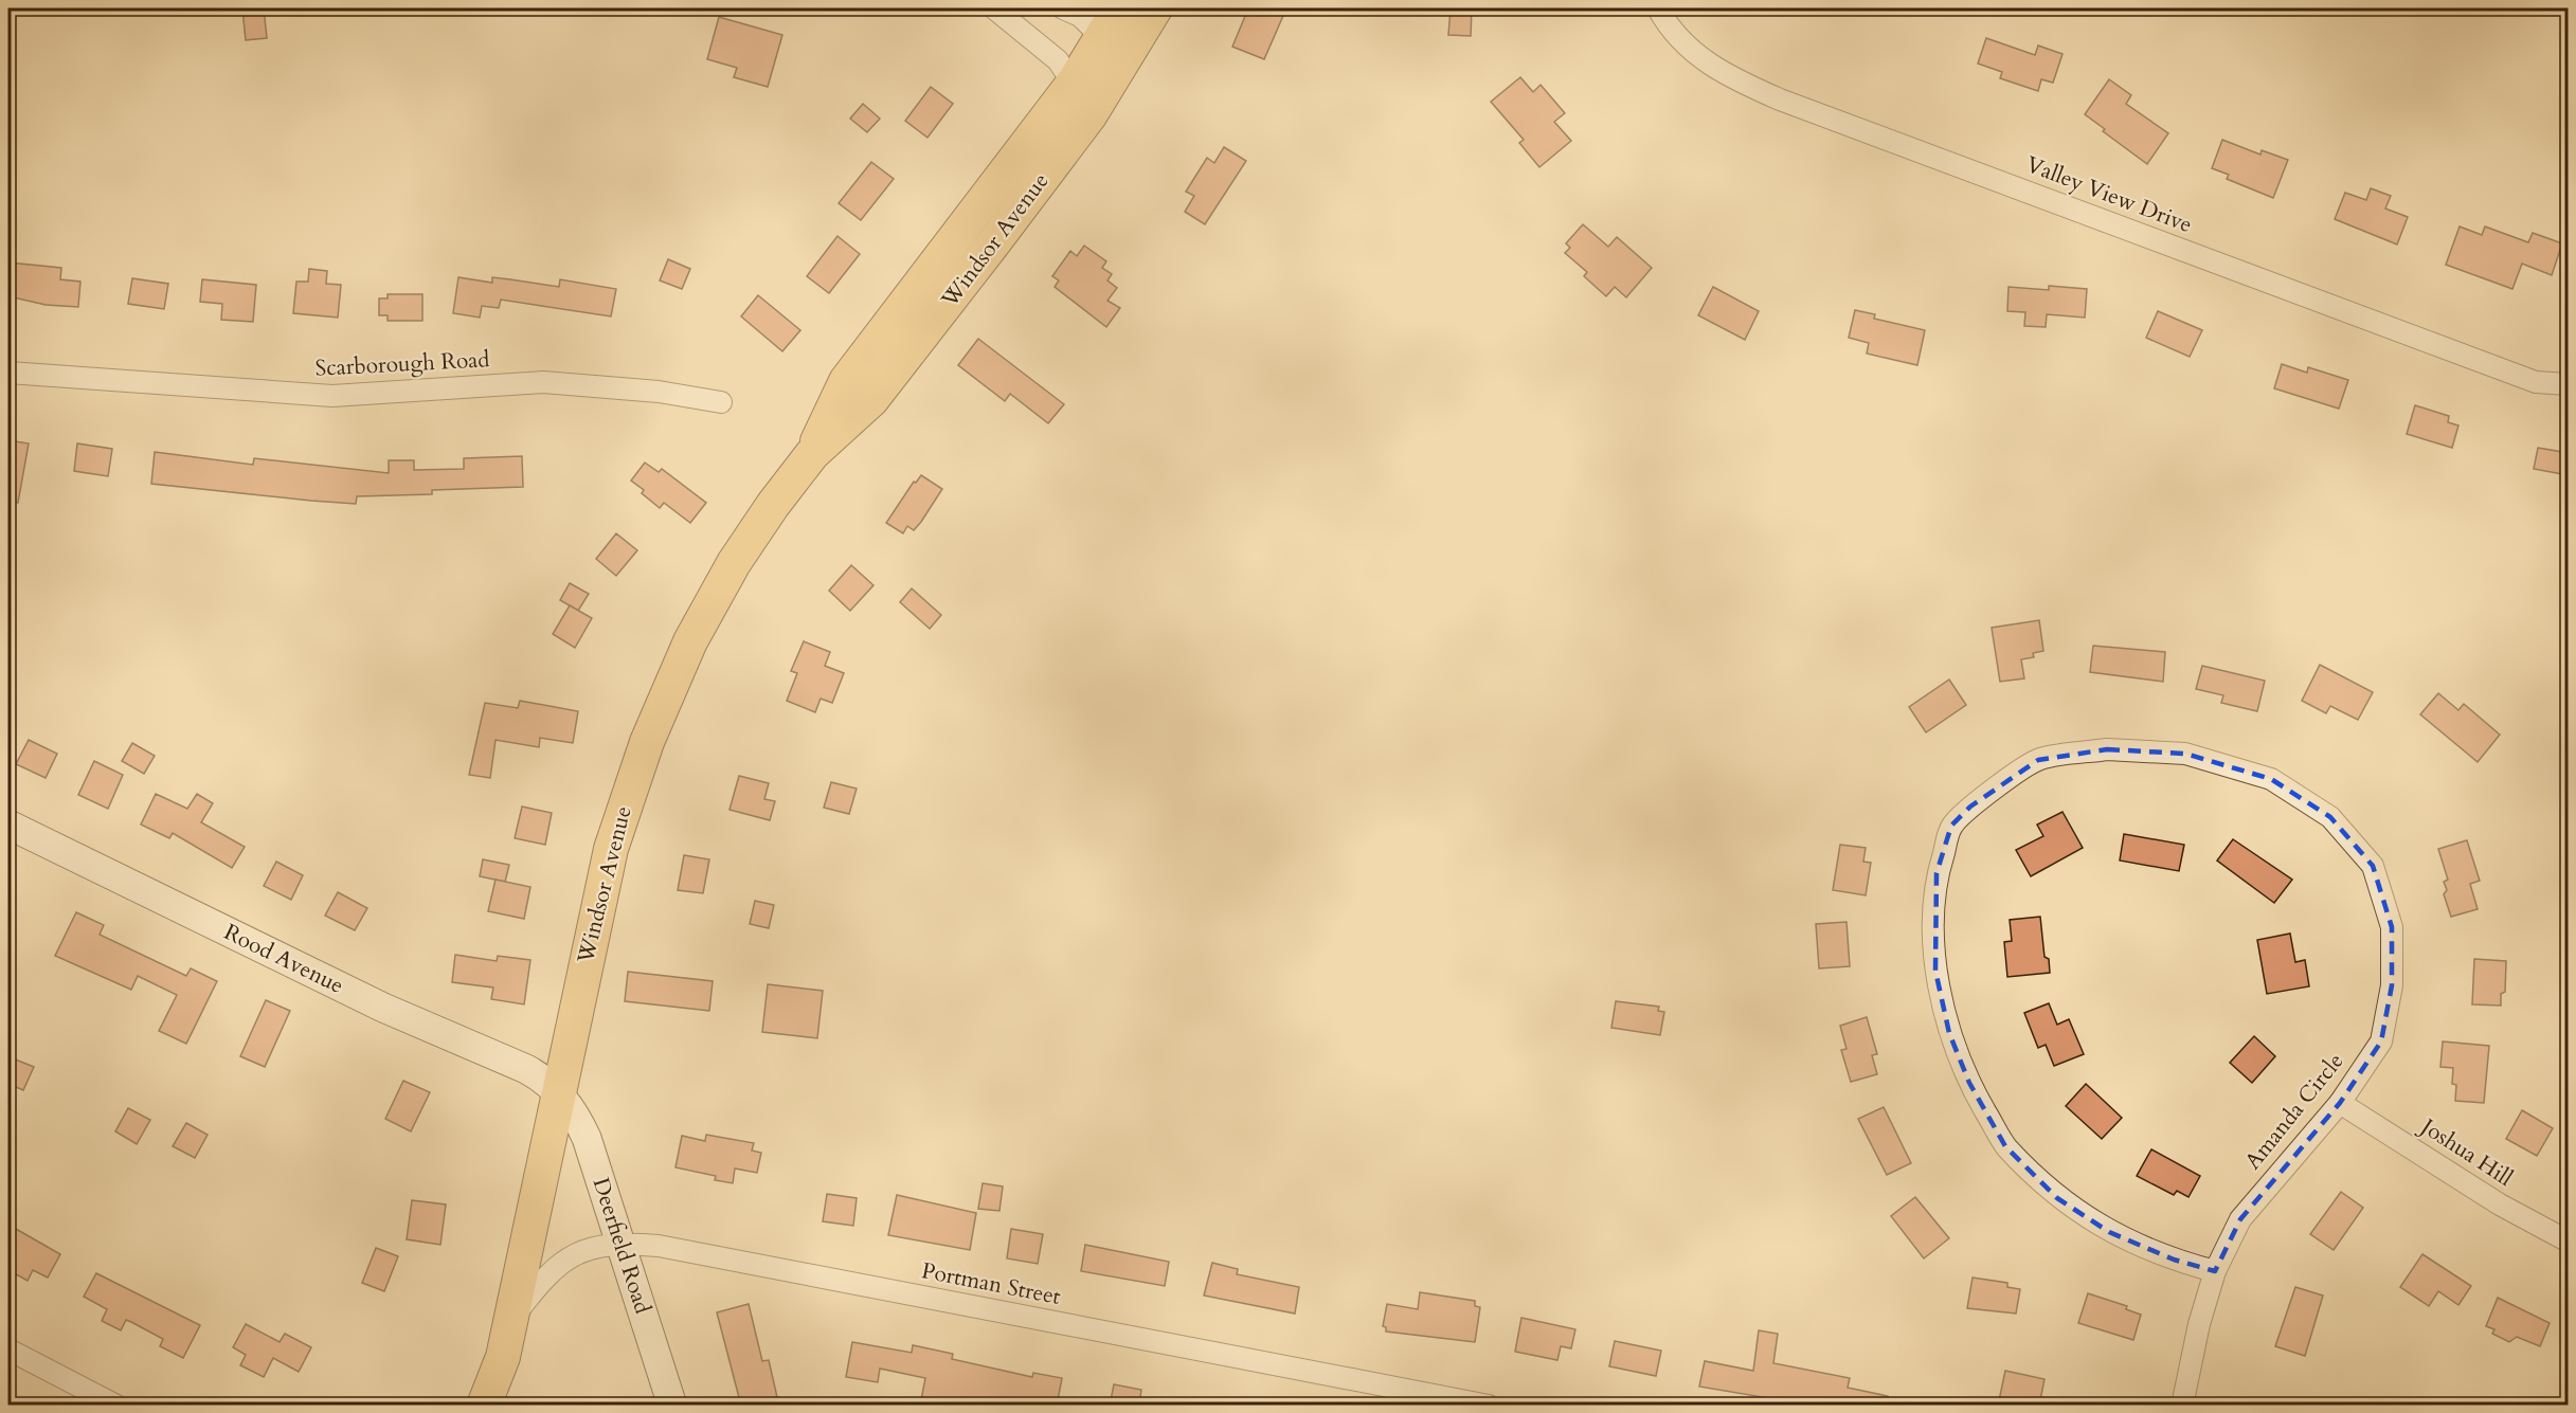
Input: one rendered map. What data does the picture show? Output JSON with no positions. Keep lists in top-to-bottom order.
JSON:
{
  "streets": {
    "main road": ["Windsor Avenue"],
    "street": [
      "Valley View Drive",
      "Scarborough Road",
      "Rood Avenue",
      "Amanda Circle",
      "Joshua Hill",
      "Deerfield Road",
      "Portman Street"
    ]
  },
  "crossings": [
    ["Windsor Avenue", "Rood Avenue"],
    ["Windsor Avenue", "Deerfield Road"],
    ["Windsor Avenue", "Portman Street"],
    ["Rood Avenue", "Deerfield Road"],
    ["Amanda Circle", "Joshua Hill"],
    ["Deerfield Road", "Portman Street"]
  ]
}
